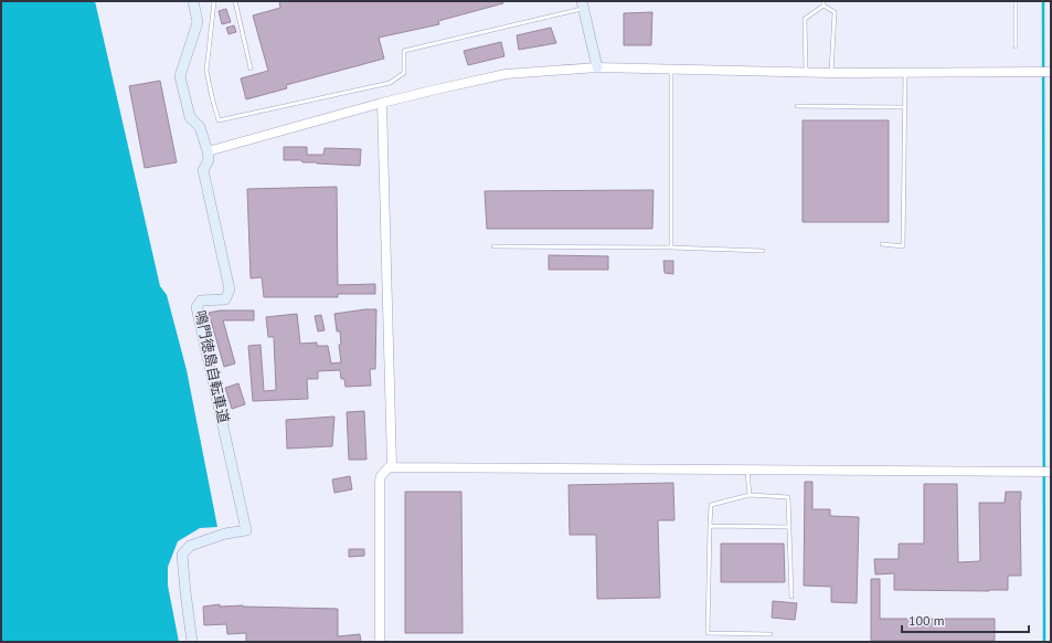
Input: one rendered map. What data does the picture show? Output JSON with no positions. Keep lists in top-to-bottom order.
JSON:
{
  "streets": {
    "main road": ["鳴門徳島自転車道"]
  },
  "scale_bar": "100 m"
}
